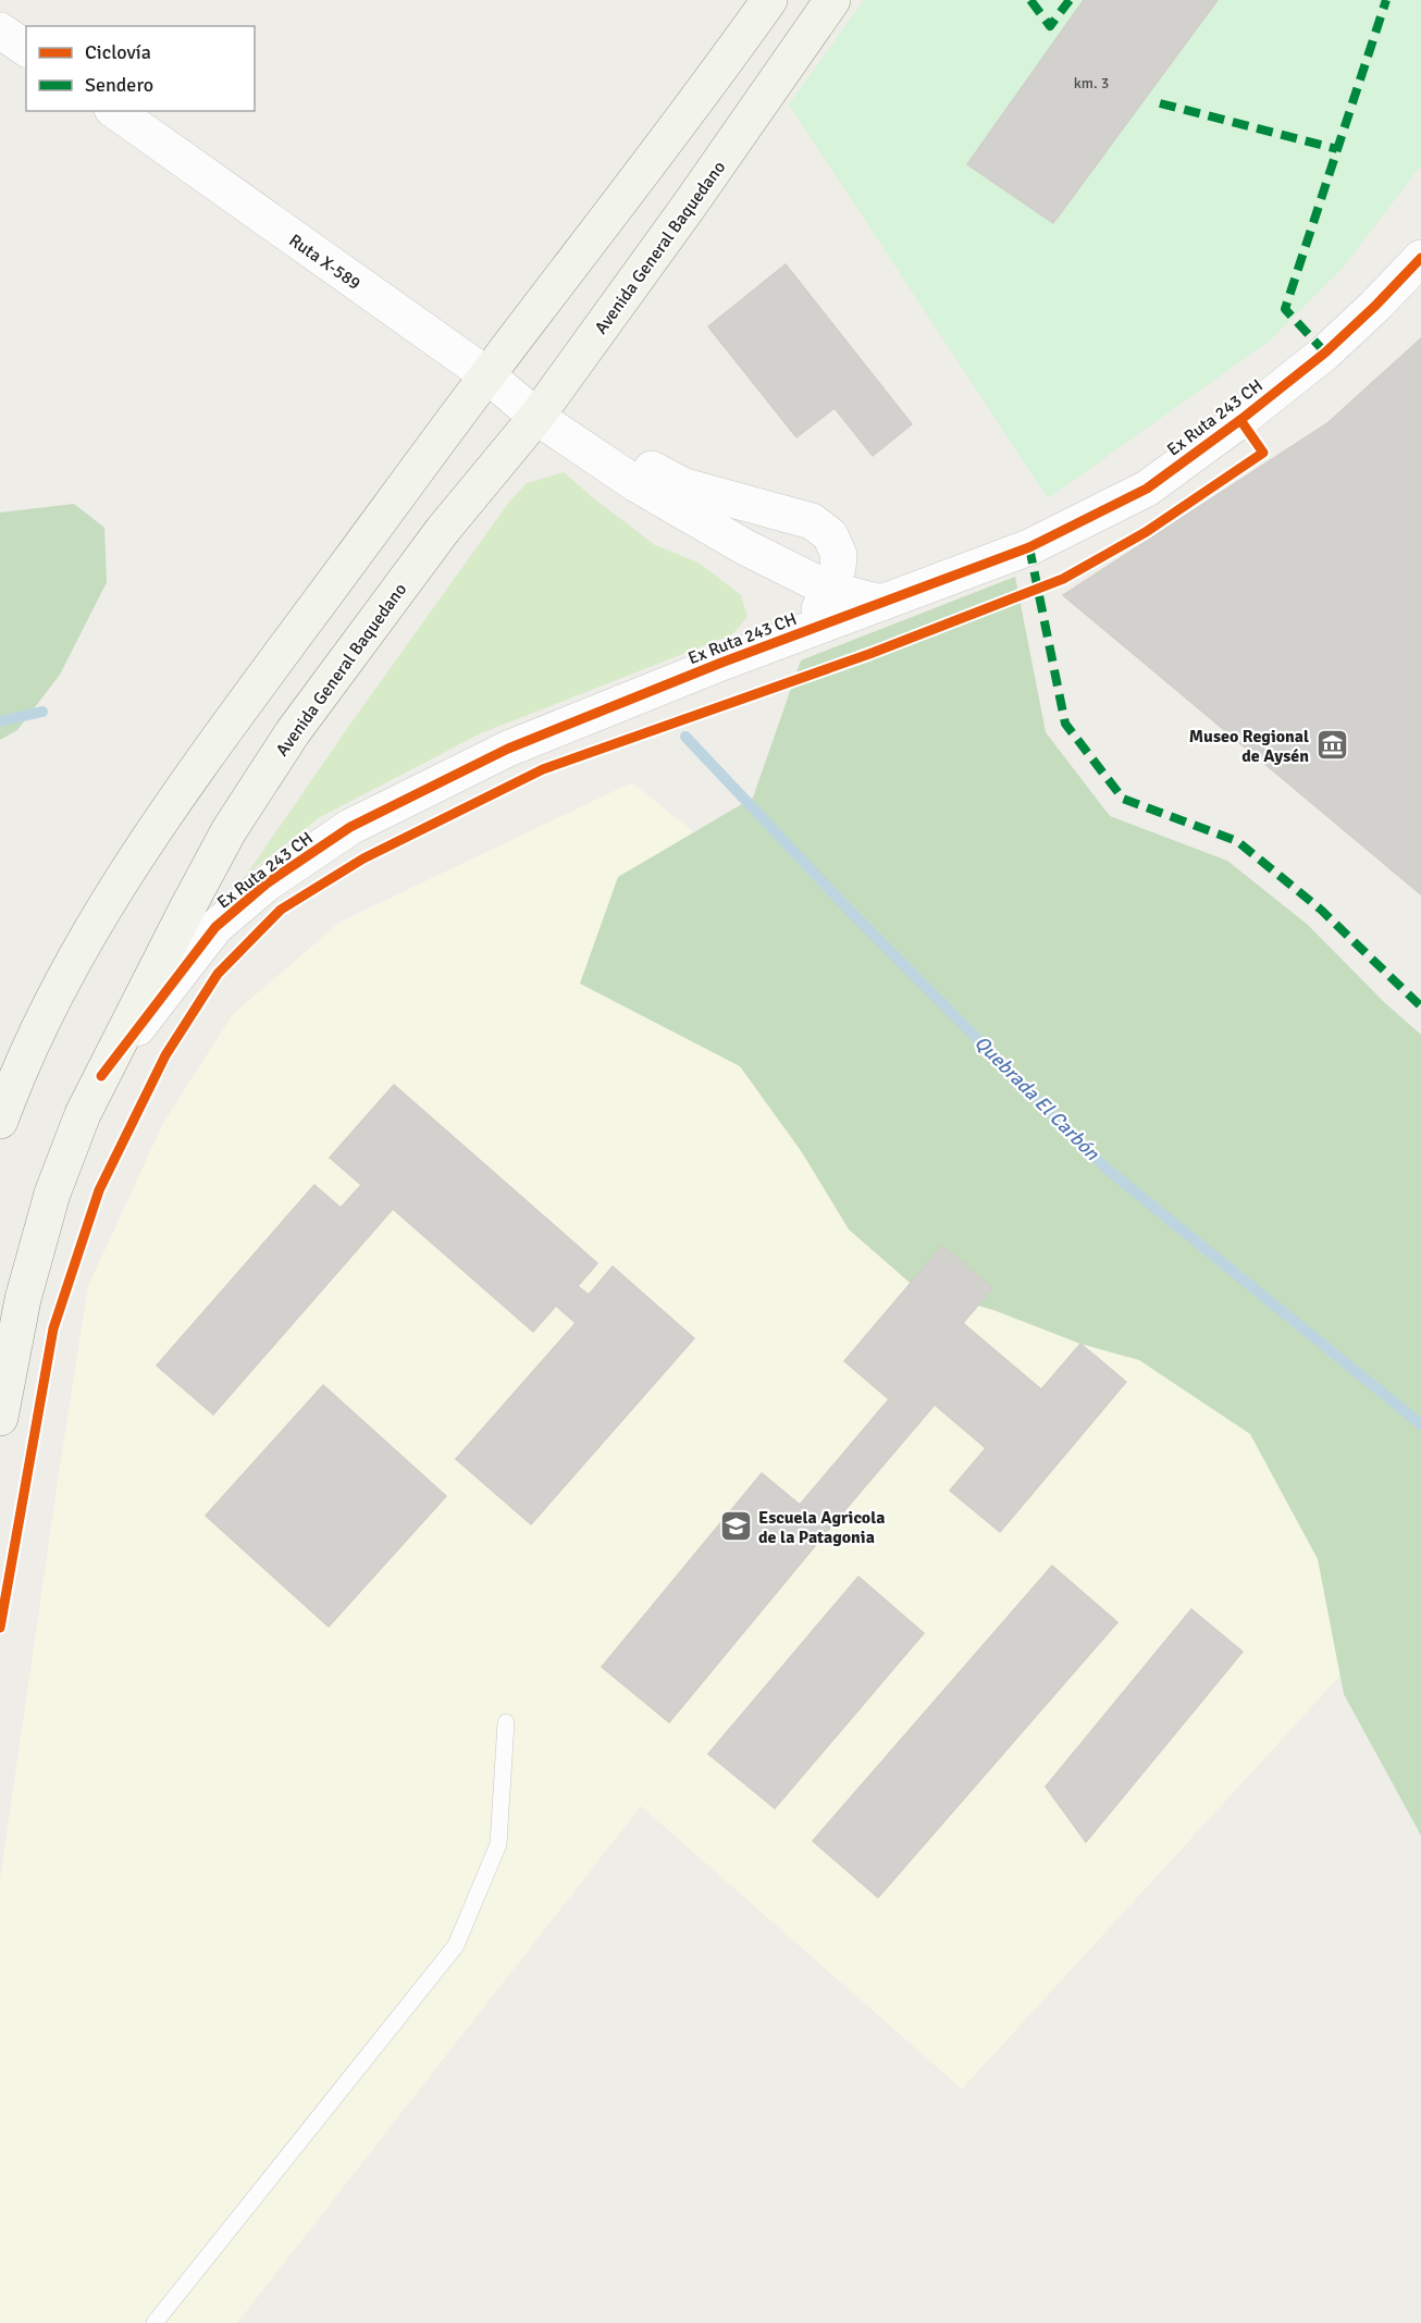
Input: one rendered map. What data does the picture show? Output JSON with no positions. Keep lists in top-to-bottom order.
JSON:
{
  "streets": {
    "main road": ["Avenida General Baquedano"],
    "street": ["Ruta X-589", "Ex Ruta 243 CH"]
  },
  "crossings": [
    ["Avenida General Baquedano", "Ruta X-589"],
    ["Avenida General Baquedano", "Ex Ruta 243 CH"]
  ],
  "water": ["Quebrada El Carbón"],
  "places": {
    "museum": ["Museo Regional de Aysén"],
    "school or university": ["Escuela Agricola de la Patagonia"]
  },
  "house_numbers": ["km. 3"],
  "legend": ["Ciclovía", "Sendero"]
}
